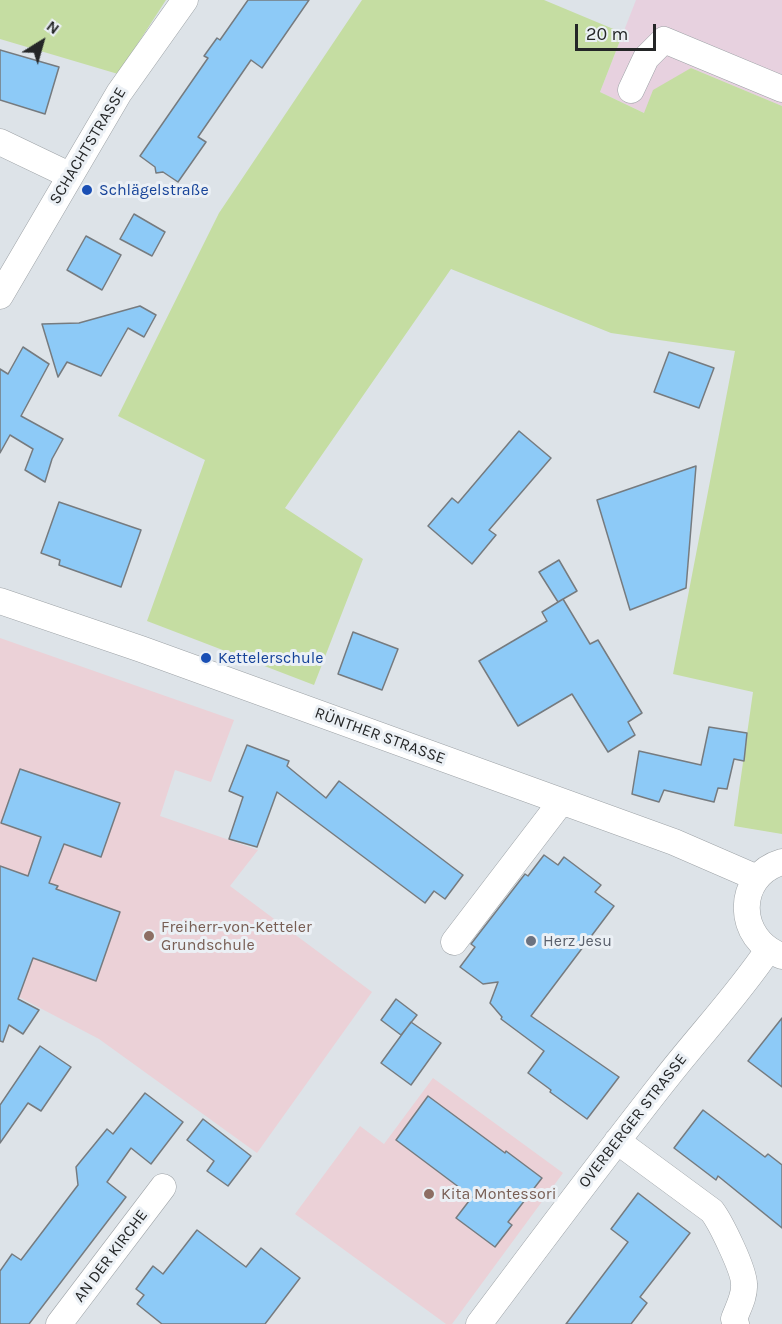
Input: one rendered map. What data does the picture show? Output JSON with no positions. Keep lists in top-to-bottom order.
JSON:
{
  "streets": {
    "street": [
      "SCHACHTSTRASSE",
      "RÜNTHER STRASSE",
      "OVERBERGER STRASSE",
      "AN DER KIRCHE"
    ]
  },
  "places": [
    "Schlägelstraße",
    "Kettelerschule",
    "Freiherr-von-Ketteler Grundschule",
    "Herz Jesu",
    "Kita Montessori"
  ],
  "scale_bar": "20 m",
  "north": "top right"
}
